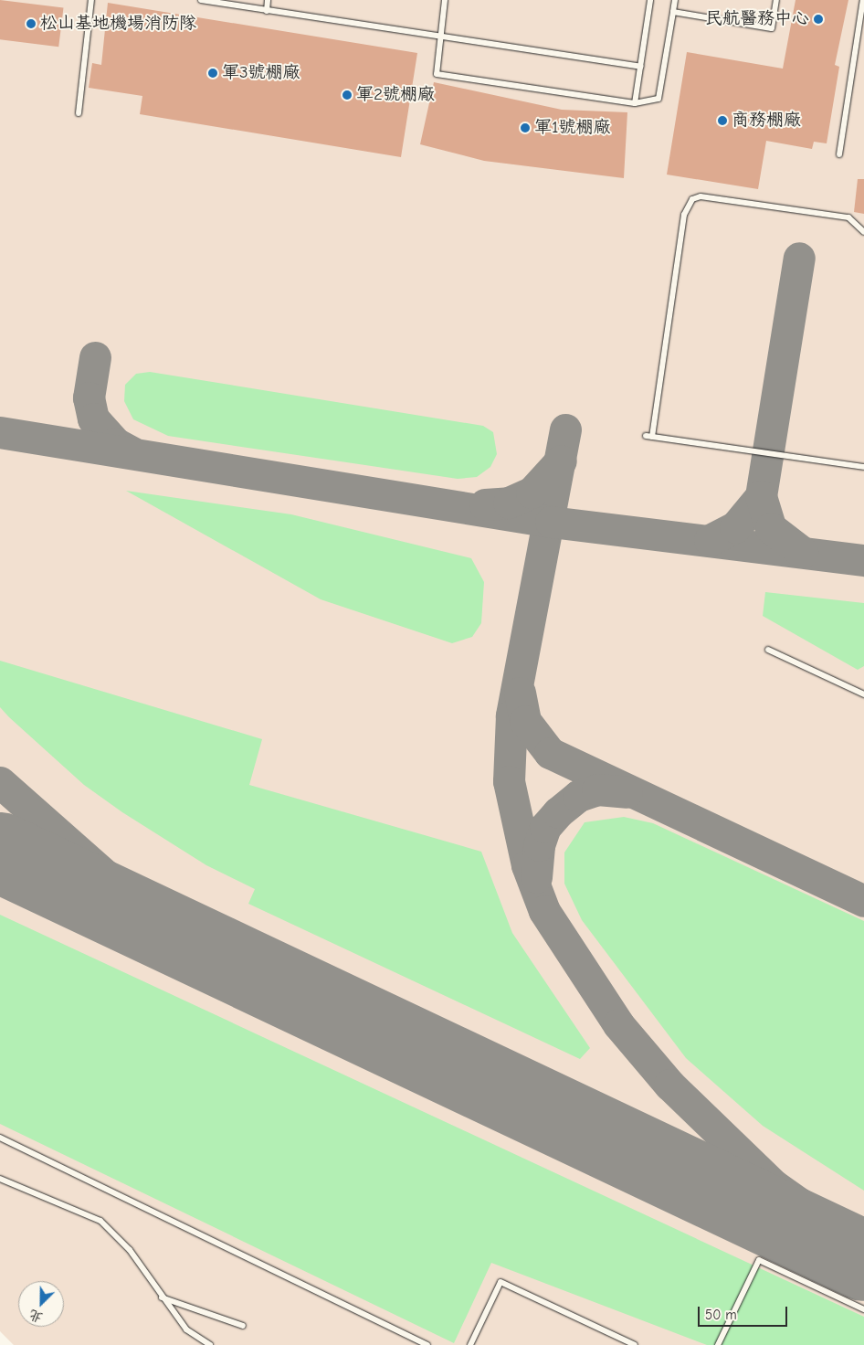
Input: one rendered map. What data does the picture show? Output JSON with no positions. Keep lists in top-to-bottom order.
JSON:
{
  "places": [
    "民航醫務中心",
    "松山基地機場消防隊",
    "軍3號棚廠",
    "軍2號棚廠",
    "商務棚廠",
    "軍1號棚廠"
  ],
  "scale_bar": "50 m",
  "north": "bottom left"
}
